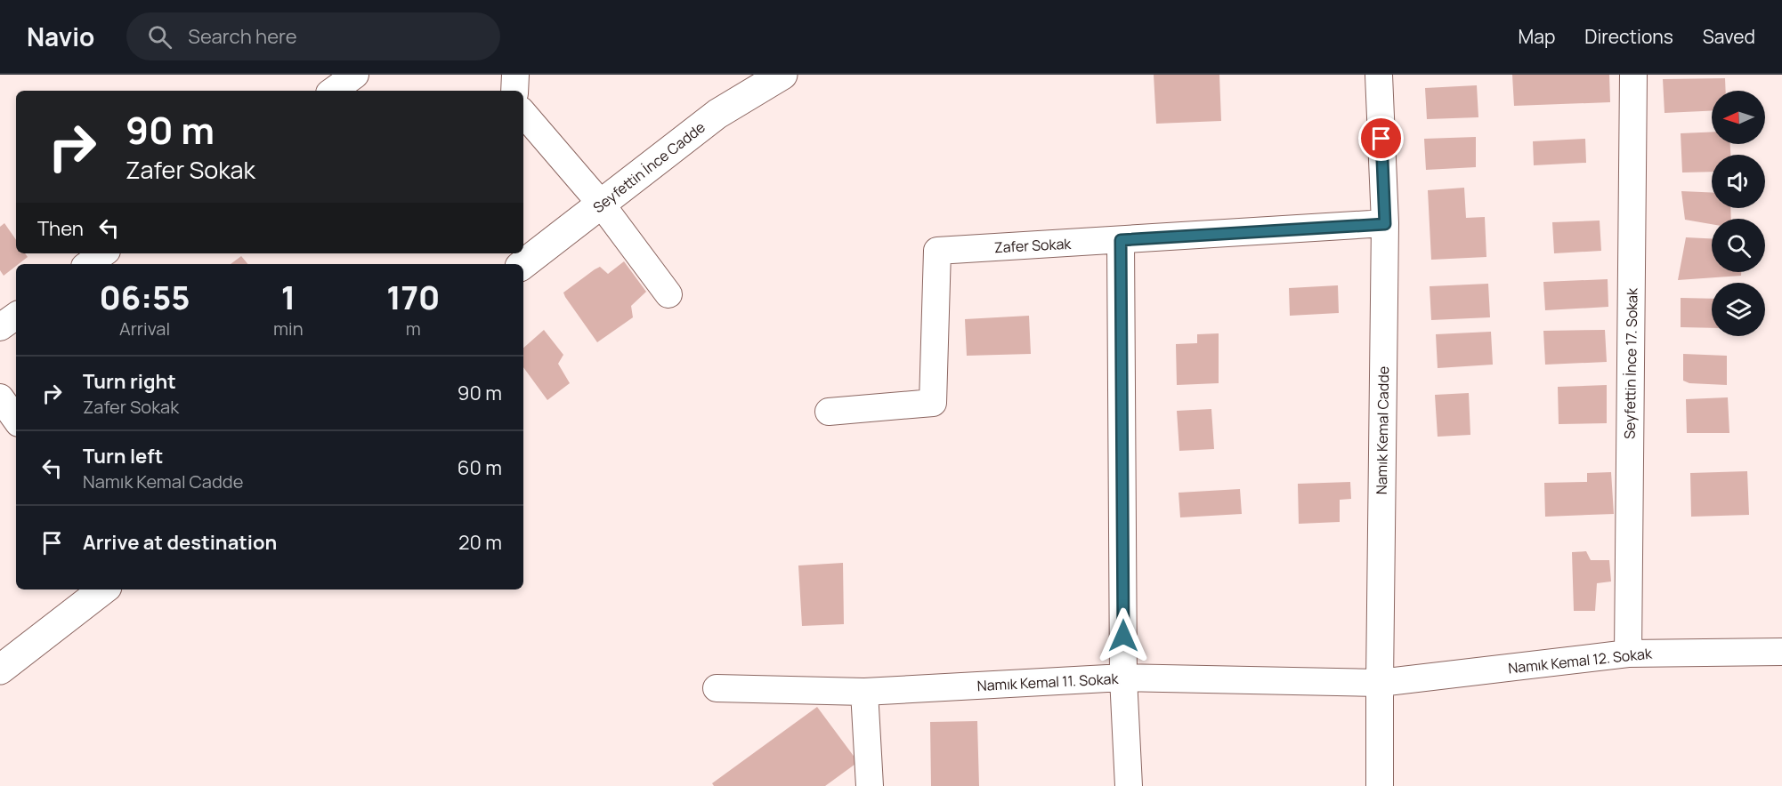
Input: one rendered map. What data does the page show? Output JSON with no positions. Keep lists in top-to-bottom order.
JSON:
{
  "streets": {
    "main road": ["Seyfettin İnce Cadde"],
    "street": [
      "Zafer Sokak",
      "Seyfettin İnce 17. Sokak",
      "Namık Kemal Cadde",
      "Namık Kemal 12. Sokak",
      "Namık Kemal 11. Sokak"
    ]
  },
  "crossings": [
    ["Zafer Sokak", "Namık Kemal Cadde"],
    ["Seyfettin İnce 17. Sokak", "Namık Kemal 12. Sokak"],
    ["Namık Kemal Cadde", "Namık Kemal 12. Sokak"],
    ["Namık Kemal Cadde", "Namık Kemal 11. Sokak"],
    ["Namık Kemal 12. Sokak", "Namık Kemal 11. Sokak"]
  ],
  "north": "left",
  "page": {
    "header": "Navio",
    "search": "Search here",
    "nav": ["Map", "Directions", "Saved"],
    "turn": ["90 m", "Zafer Sokak"],
    "then": "Then",
    "eta": [
      "06:55",
      "Arrival",
      "1",
      "min",
      "170",
      "m"
    ],
    "list": [
      {
        "name": "Turn right",
        "note": "Zafer Sokak",
        "value": "90 m"
      },
      {
        "name": "Turn left",
        "note": "Namık Kemal Cadde",
        "value": "60 m"
      },
      {
        "name": "Arrive at destination",
        "value": "20 m"
      }
    ]
  }
}
